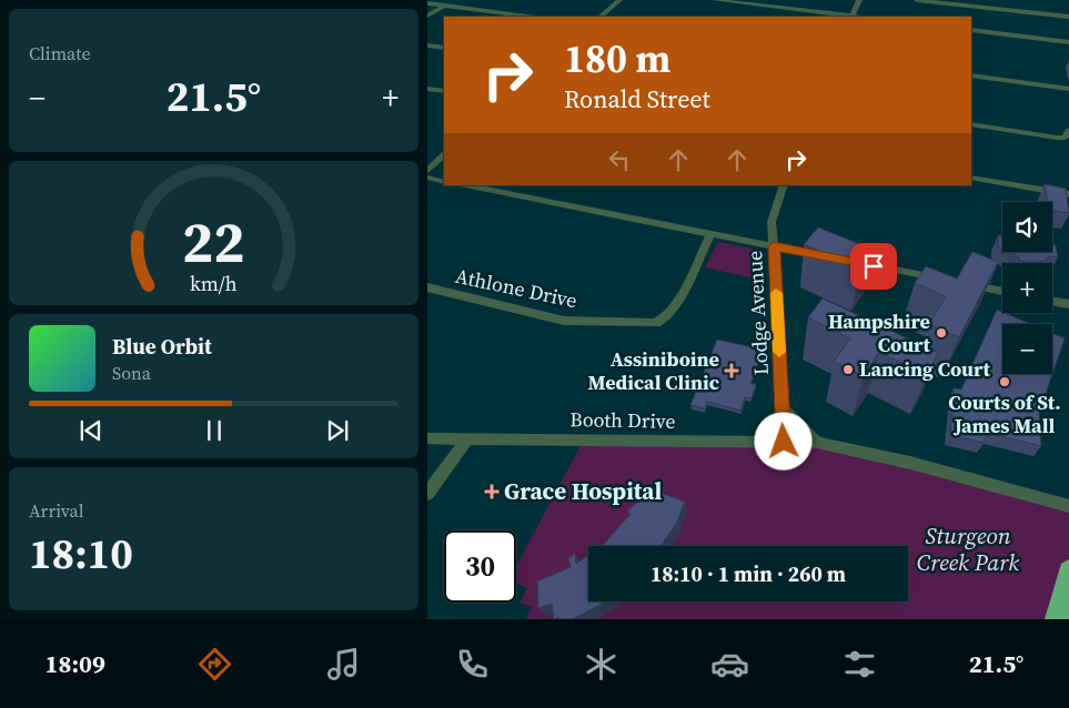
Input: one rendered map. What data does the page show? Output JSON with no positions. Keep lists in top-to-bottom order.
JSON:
{
  "streets": {
    "street": ["Athlone Drive", "Lodge Avenue", "Booth Drive"]
  },
  "crossings": [
    ["Lodge Avenue", "Booth Drive"]
  ],
  "parks": ["Sturgeon Creek Park"],
  "places": {
    "other": ["Hampshire Court", "Lancing Court", "Courts of St. James Mall"],
    "health": ["Assiniboine Medical Clinic", "Grace Hospital"]
  },
  "page": {
    "tile": [
      "Climate",
      ["Arrival", "18:10"]
    ],
    "turn": ["180 m", "Ronald Street"],
    "heat": ["−", "21.5°", "+"],
    "map_buttons": ["+", "−"],
    "song": ["Blue Orbit", "Sona"],
    "limit": "30",
    "trip": "18:10 · 1 min · 260 m",
    "tabs": ["18:09", "21.5°"],
    "gauge": ["22", "km/h"]
  }
}
